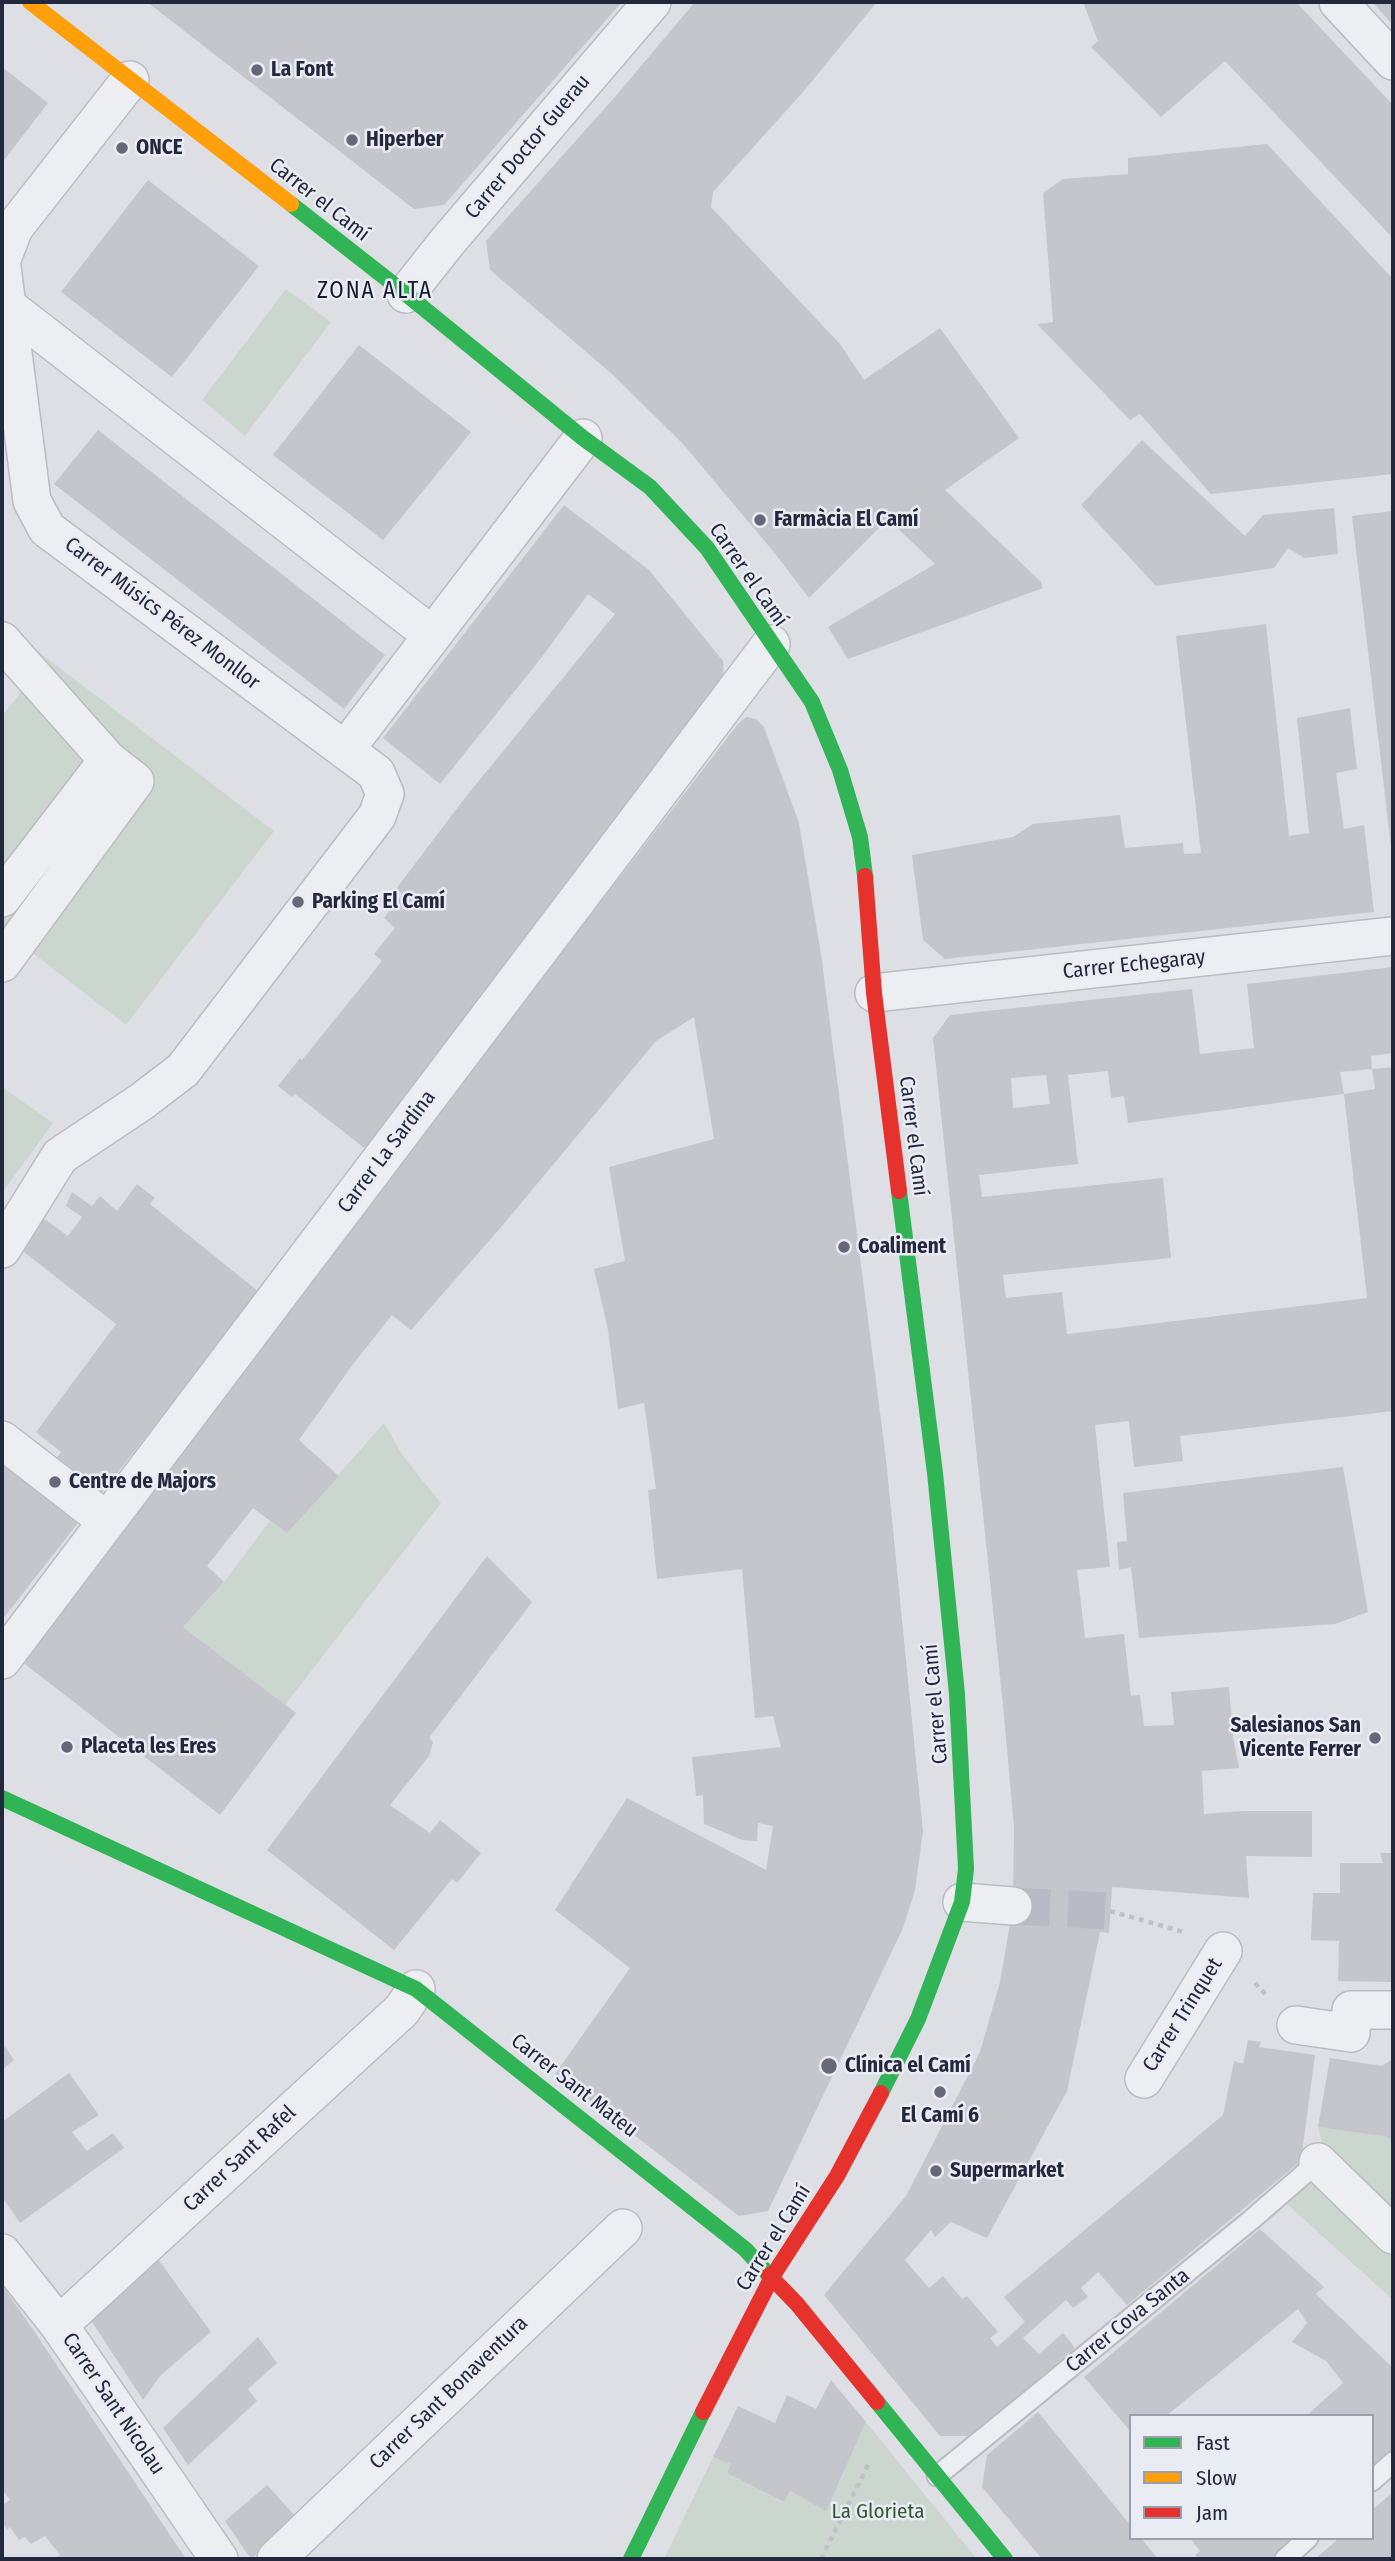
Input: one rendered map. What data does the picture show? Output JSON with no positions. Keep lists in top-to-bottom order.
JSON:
{
  "streets": {
    "street": [
      "Carrer Doctor Guerau",
      "Carrer el Camí",
      "Carrer Músics Pérez Monllor",
      "Carrer Echegaray",
      "Carrer La Sardina",
      "Carrer Trinquet",
      "Carrer Sant Mateu",
      "Carrer Sant Rafel",
      "Carrer Sant Bonaventura",
      "Carrer Sant Nicolau"
    ],
    "lane": ["Carrer Cova Santa"]
  },
  "crossings": [
    ["Carrer Doctor Guerau", "Carrer el Camí"],
    ["Carrer el Camí", "Carrer Echegaray"],
    ["Carrer el Camí", "Carrer La Sardina"],
    ["Carrer el Camí", "Carrer Sant Mateu"],
    ["Carrer Sant Mateu", "Carrer Sant Rafel"],
    ["Carrer Sant Mateu", "Carrer Cova Santa"],
    ["Carrer Sant Rafel", "Carrer Sant Nicolau"]
  ],
  "districts": ["ZONA ALTA"],
  "parks": ["La Glorieta"],
  "places": [
    "La Font",
    "Hiperber",
    "ONCE",
    "Farmàcia El Camí",
    "Parking El Camí",
    "Coaliment",
    "Centre de Majors",
    "Salesianos San Vicente Ferrer",
    "Placeta les Eres",
    "Clínica el Camí",
    "El Camí 6",
    "Supermarket"
  ],
  "legend": ["Fast", "Slow", "Jam"]
}
